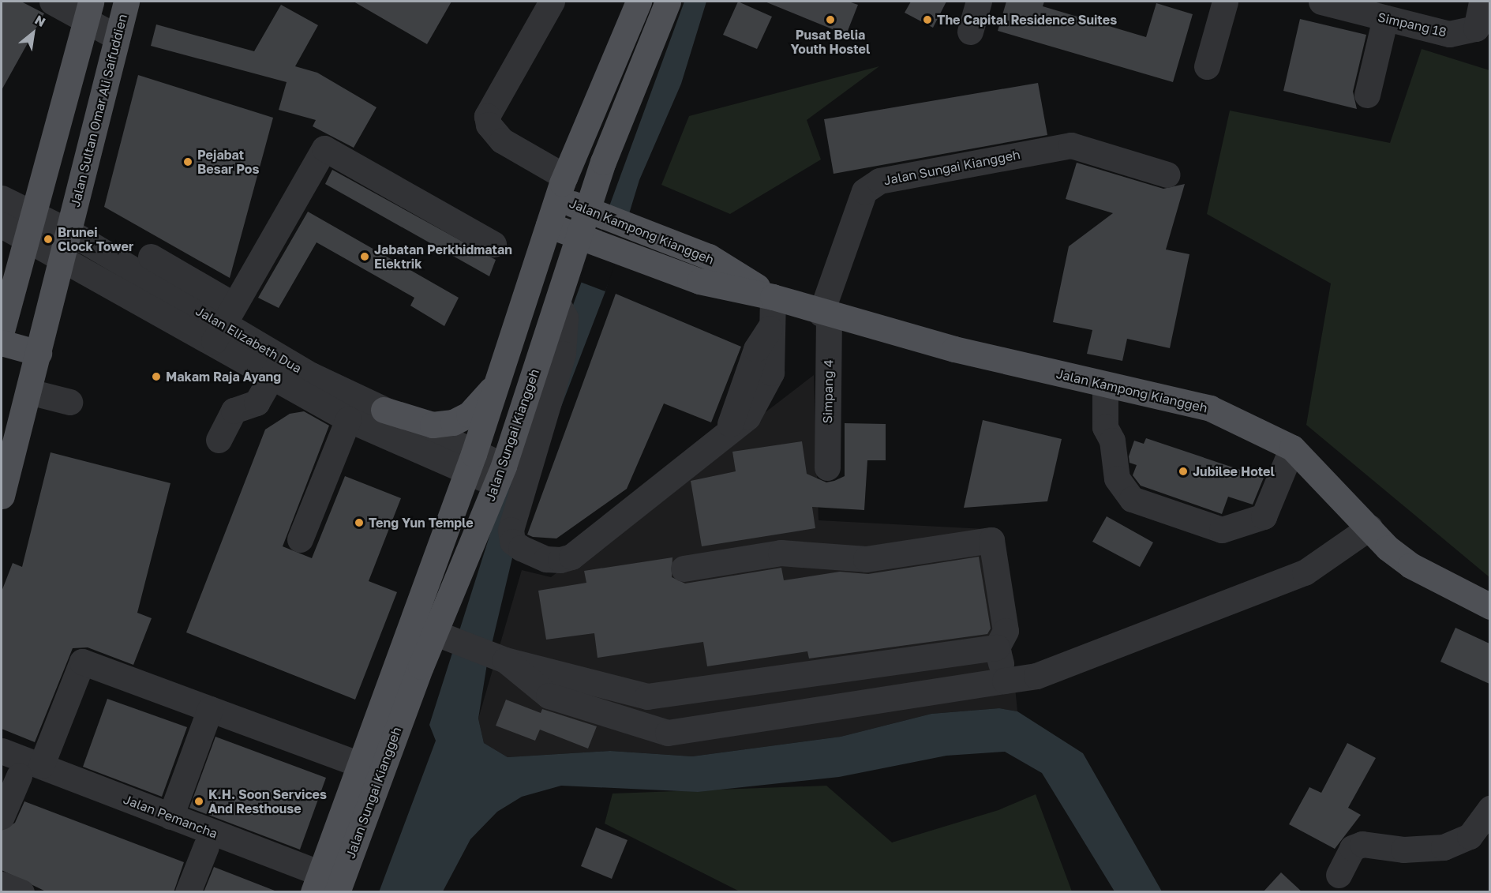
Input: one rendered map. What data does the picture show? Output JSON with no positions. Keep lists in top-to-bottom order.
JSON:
{
  "streets": {
    "main road": ["Jalan Sultan Omar Ali Saifuddien", "Jalan Sungai Kianggeh", "Jalan Kampong Kianggeh"],
    "street": [
      "Simpang 18",
      "Jalan Elizabeth Dua",
      "Simpang 4",
      "Jalan Pemancha"
    ]
  },
  "crossings": [
    ["Jalan Sultan Omar Ali Saifuddien", "Jalan Elizabeth Dua"],
    ["Jalan Sungai Kianggeh", "Jalan Kampong Kianggeh"],
    ["Jalan Sungai Kianggeh", "Jalan Elizabeth Dua"],
    ["Jalan Sungai Kianggeh", "Simpang 4"],
    ["Jalan Sungai Kianggeh", "Jalan Pemancha"],
    ["Jalan Kampong Kianggeh", "Simpang 4"]
  ],
  "places": [
    "Pusat Belia Youth Hostel",
    "The Capital Residence Suites",
    "Pejabat Besar Pos",
    "Brunei Clock Tower",
    "Jabatan Perkhidmatan Elektrik",
    "Makam Raja Ayang",
    "Jubilee Hotel",
    "Teng Yun Temple",
    "K.H. Soon Services And Resthouse"
  ],
  "north": "top right"
}
